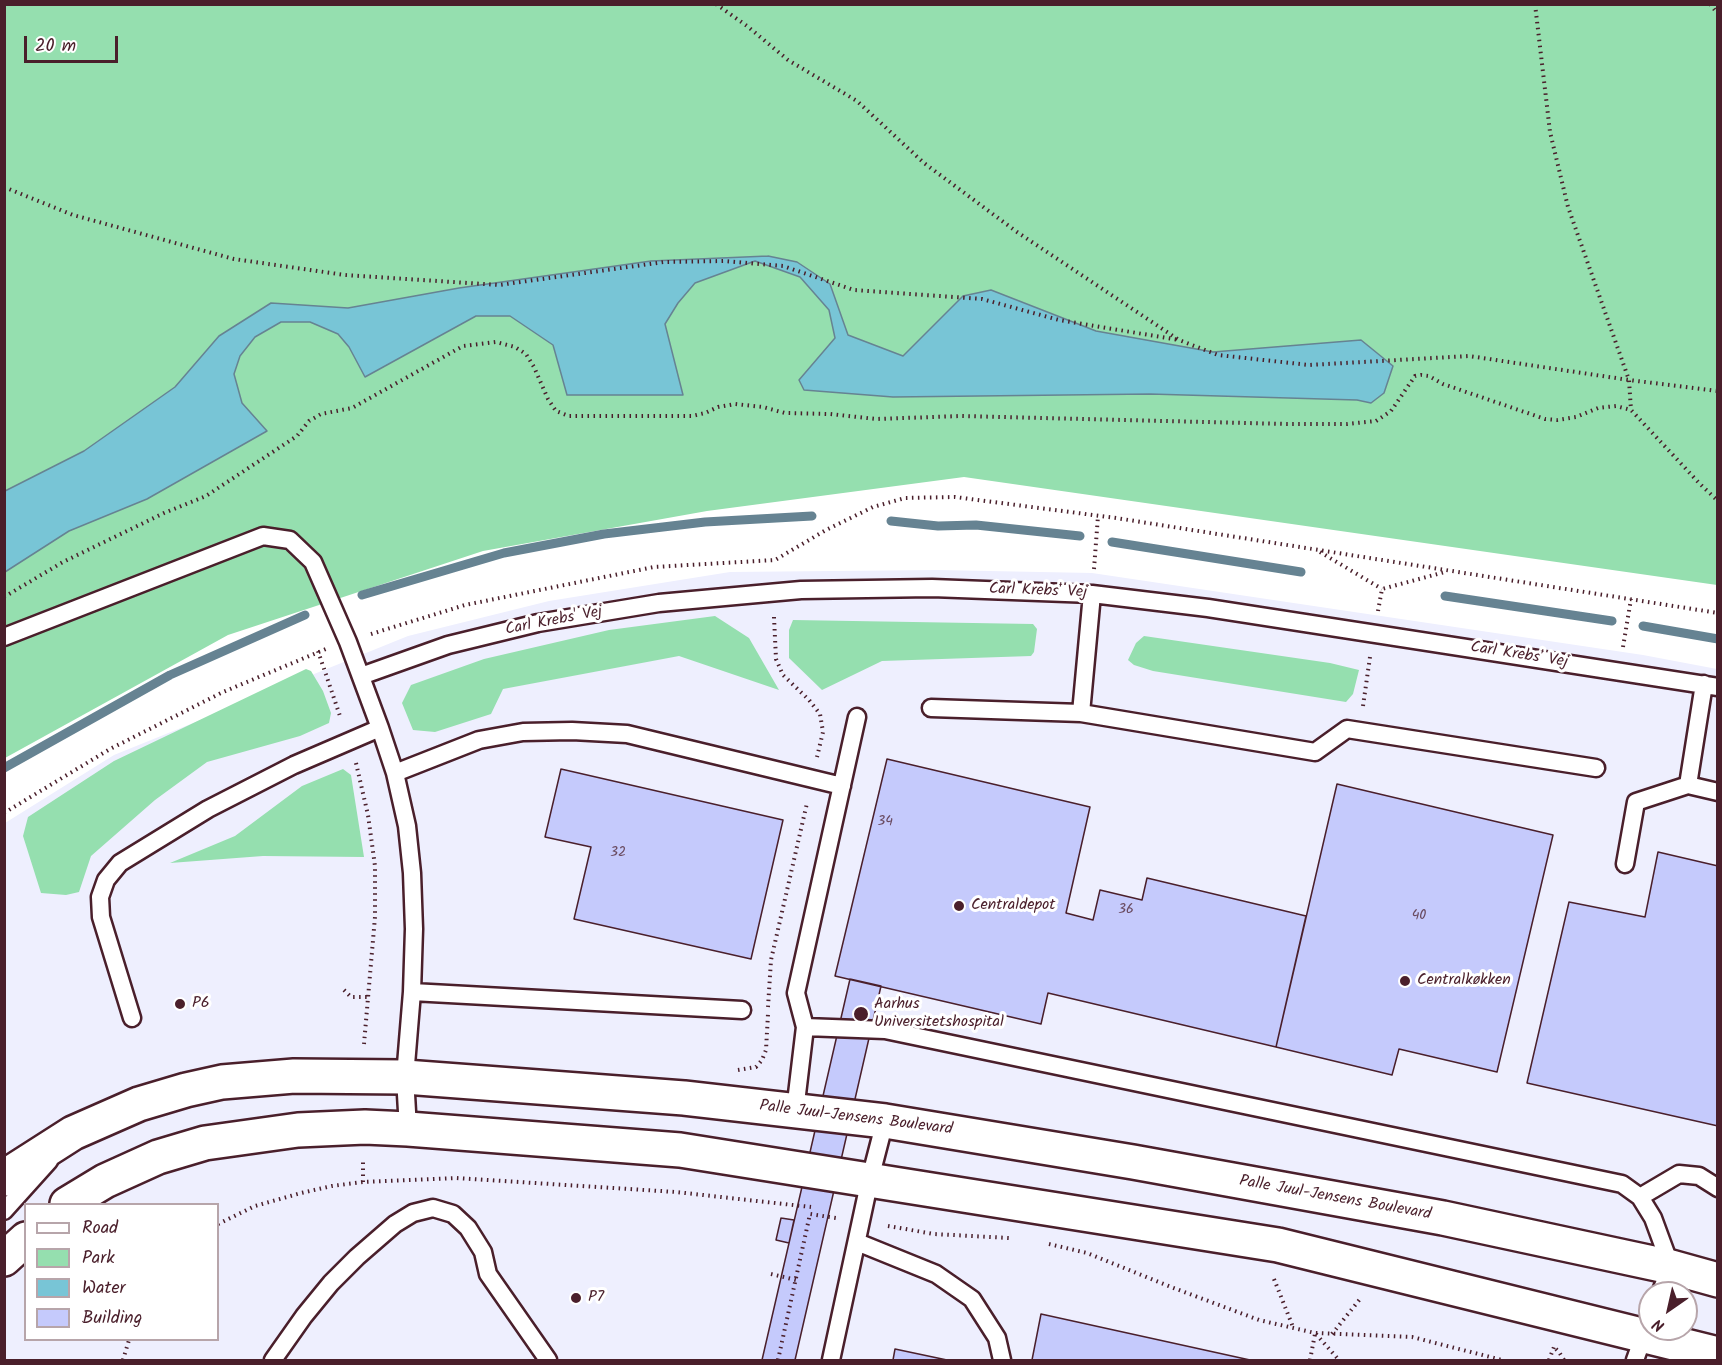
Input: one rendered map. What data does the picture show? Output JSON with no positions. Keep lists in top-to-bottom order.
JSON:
{
  "streets": {
    "street": ["Palle Juul-Jensens Boulevard"],
    "lane": ["Carl Krebs' Vej"]
  },
  "places": [
    "Centraldepot",
    "Centralkøkken",
    "P6",
    "Aarhus Universitetshospital",
    "P7"
  ],
  "house_numbers": [
    "34",
    "32",
    "36",
    "40"
  ],
  "legend": [
    "Road",
    "Park",
    "Water",
    "Building"
  ],
  "scale_bar": "20 m",
  "north": "bottom left"
}
